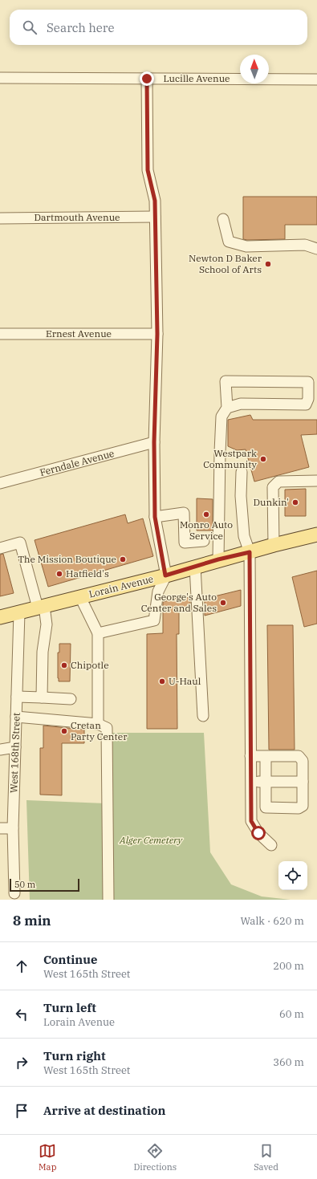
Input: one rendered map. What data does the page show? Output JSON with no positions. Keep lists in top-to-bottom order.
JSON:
{
  "streets": {
    "main road": ["Lorain Avenue"],
    "street": [
      "Lucille Avenue",
      "Dartmouth Avenue",
      "Ernest Avenue",
      "Ferndale Avenue",
      "West 168th Street"
    ]
  },
  "crossings": [
    ["Lorain Avenue", "West 168th Street"]
  ],
  "parks": ["Alger Cemetery"],
  "places": [
    "Newton D Baker School of Arts",
    "Westpark Community",
    "Dunkin'",
    "Monro Auto Service",
    "The Mission Boutique",
    "Hatfield's",
    "George's Auto Center and Sales",
    "Chipotle",
    "U-Haul",
    "Cretan Party Center"
  ],
  "scale_bar": "50 m",
  "north": "top",
  "page": {
    "search": "Search here",
    "scale": "50 m",
    "heading": ["8 min", "Walk · 620 m"],
    "list": [
      ["Continue", "West 165th Street", "200 m"],
      ["Turn left", "Lorain Avenue", "60 m"],
      ["Turn right", "West 165th Street", "360 m"],
      "Arrive at destination"
    ],
    "nav": ["Map", "Directions", "Saved"]
  }
}
